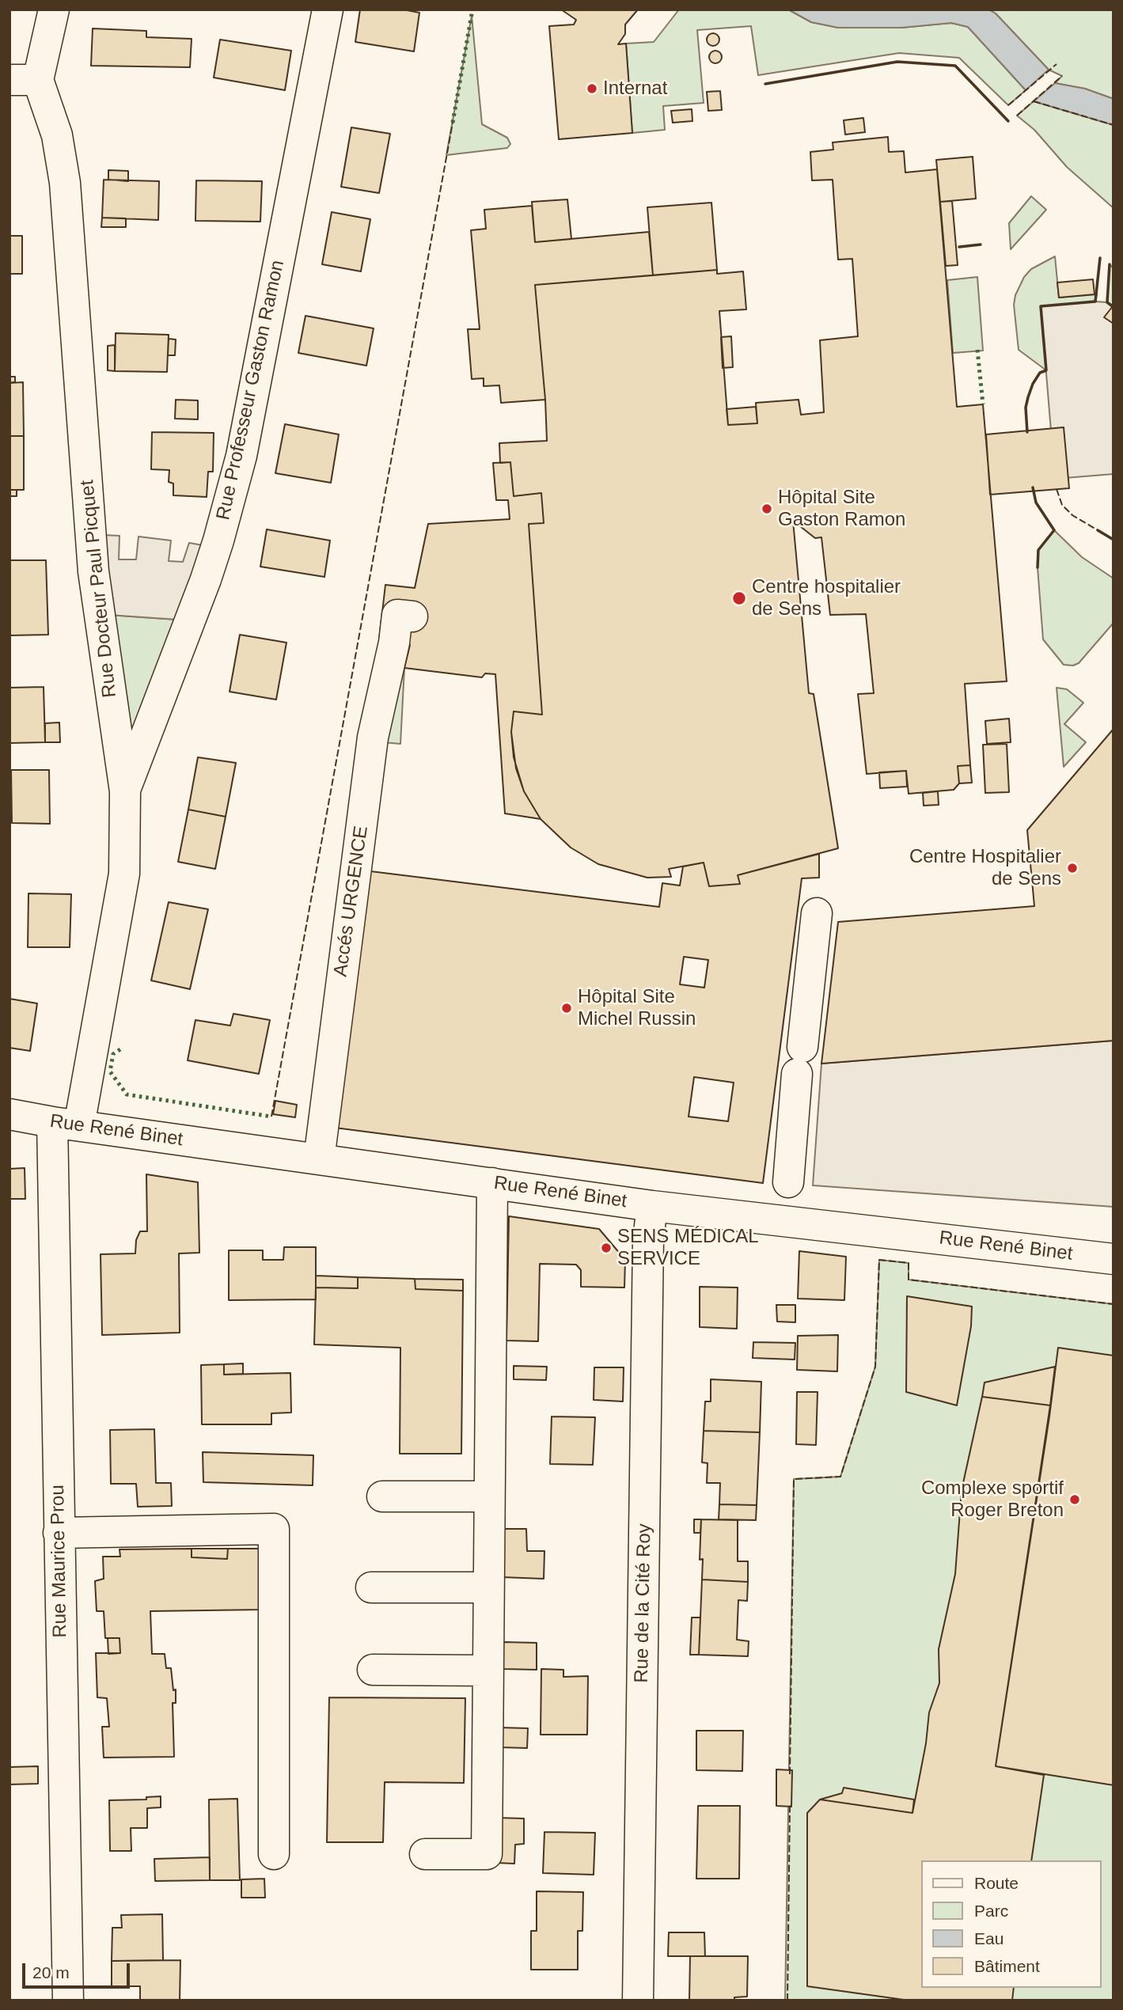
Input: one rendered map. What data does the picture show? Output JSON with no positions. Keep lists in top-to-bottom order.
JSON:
{
  "streets": {
    "street": [
      "Rue Professeur Gaston Ramon",
      "Rue Docteur Paul Picquet",
      "Accés URGENCE",
      "Rue René Binet",
      "Rue Maurice Prou",
      "Rue de la Cité Roy"
    ]
  },
  "crossings": [
    ["Rue Professeur Gaston Ramon", "Rue Docteur Paul Picquet"],
    ["Rue Docteur Paul Picquet", "Rue René Binet"],
    ["Rue Docteur Paul Picquet", "Rue Maurice Prou"],
    ["Accés URGENCE", "Rue René Binet"],
    ["Rue René Binet", "Rue Maurice Prou"],
    ["Rue René Binet", "Rue de la Cité Roy"]
  ],
  "places": [
    "Internat",
    "Hôpital Site Gaston Ramon",
    "Centre hospitalier de Sens",
    "Centre Hospitalier de Sens",
    "Hôpital Site Michel Russin",
    "SENS MÉDICAL SERVICE",
    "Complexe sportif Roger Breton"
  ],
  "legend": [
    "Route",
    "Parc",
    "Eau",
    "Bâtiment"
  ],
  "scale_bar": "20 m"
}
